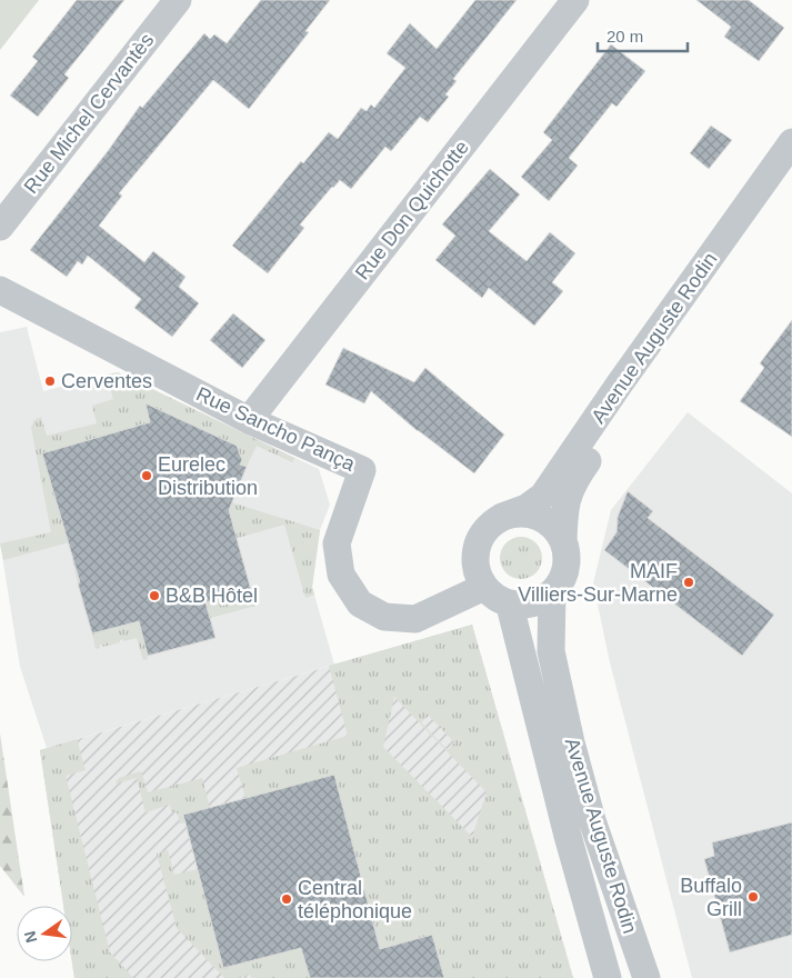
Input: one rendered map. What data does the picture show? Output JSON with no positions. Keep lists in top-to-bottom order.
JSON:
{
  "streets": {
    "street": [
      "Rue Michel Cervantès",
      "Rue Don Quichotte",
      "Avenue Auguste Rodin",
      "Rue Sancho Pança"
    ]
  },
  "crossings": [
    ["Rue Don Quichotte", "Rue Sancho Pança"],
    ["Avenue Auguste Rodin", "Rue Sancho Pança"]
  ],
  "places": [
    "Cerventes",
    "Eurelec Distribution",
    "MAIF Villiers-Sur-Marne",
    "B&B Hôtel",
    "Buffalo Grill",
    "Central téléphonique"
  ],
  "scale_bar": "20 m",
  "north": "left"
}
